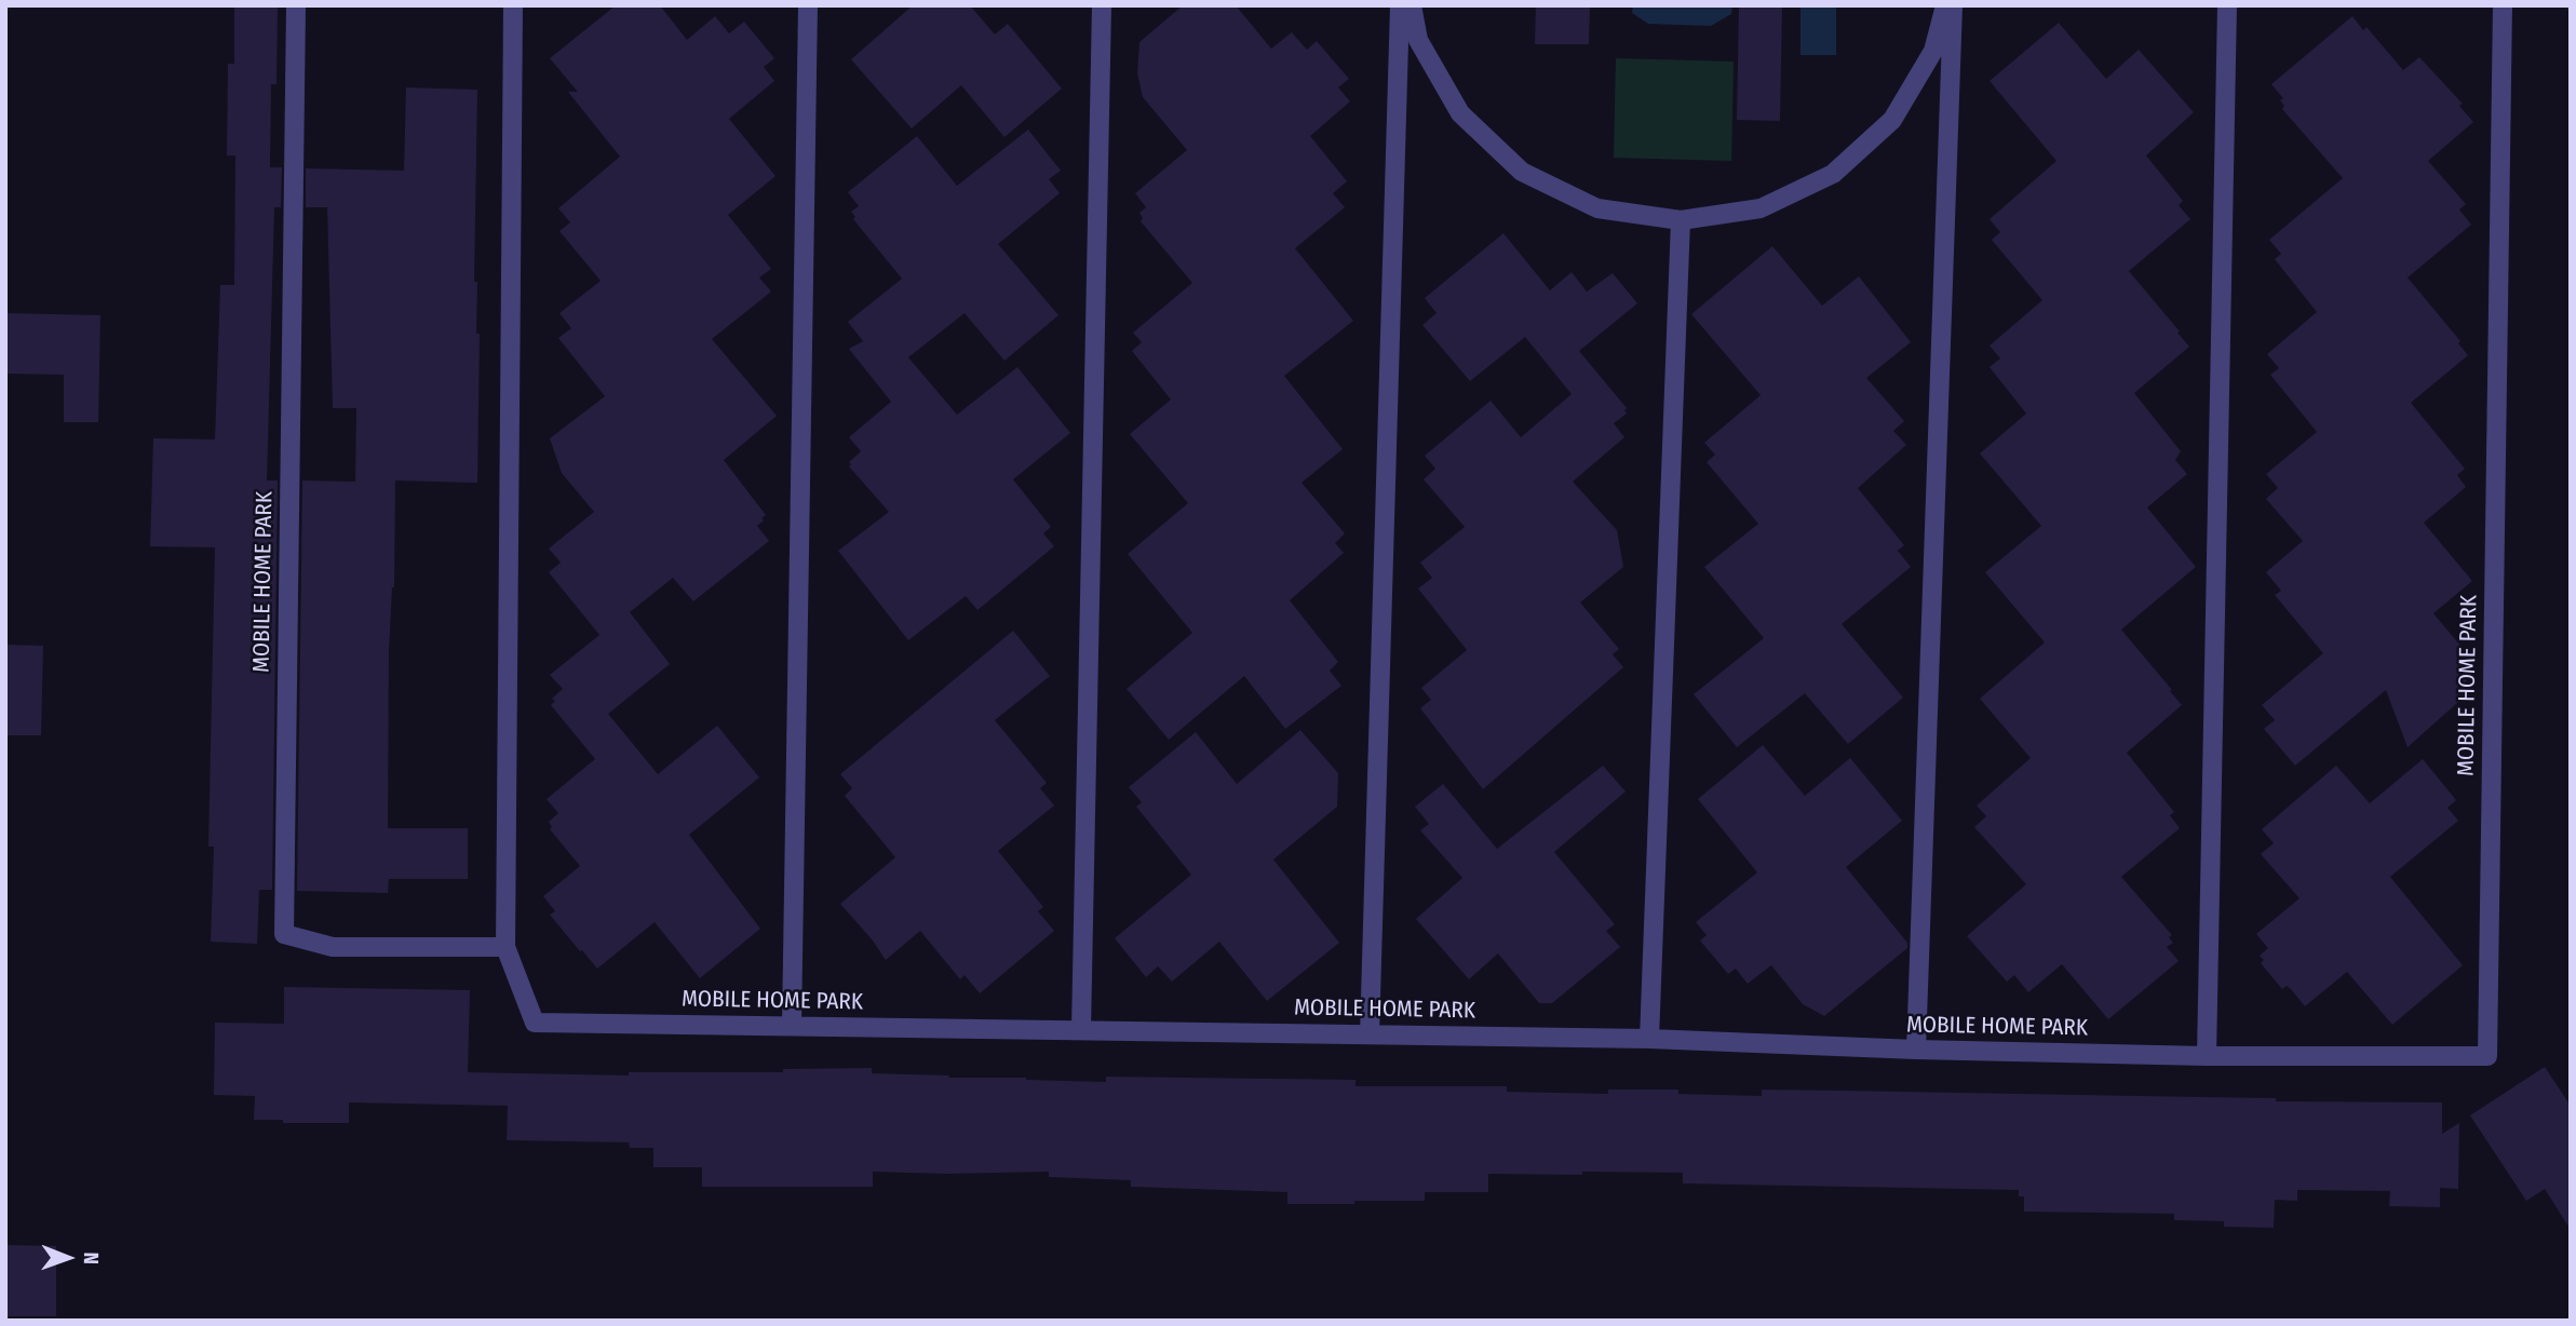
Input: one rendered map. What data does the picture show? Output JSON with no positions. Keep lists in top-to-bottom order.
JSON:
{
  "streets": {
    "street": ["MOBILE HOME PARK"]
  },
  "north": "right"
}
